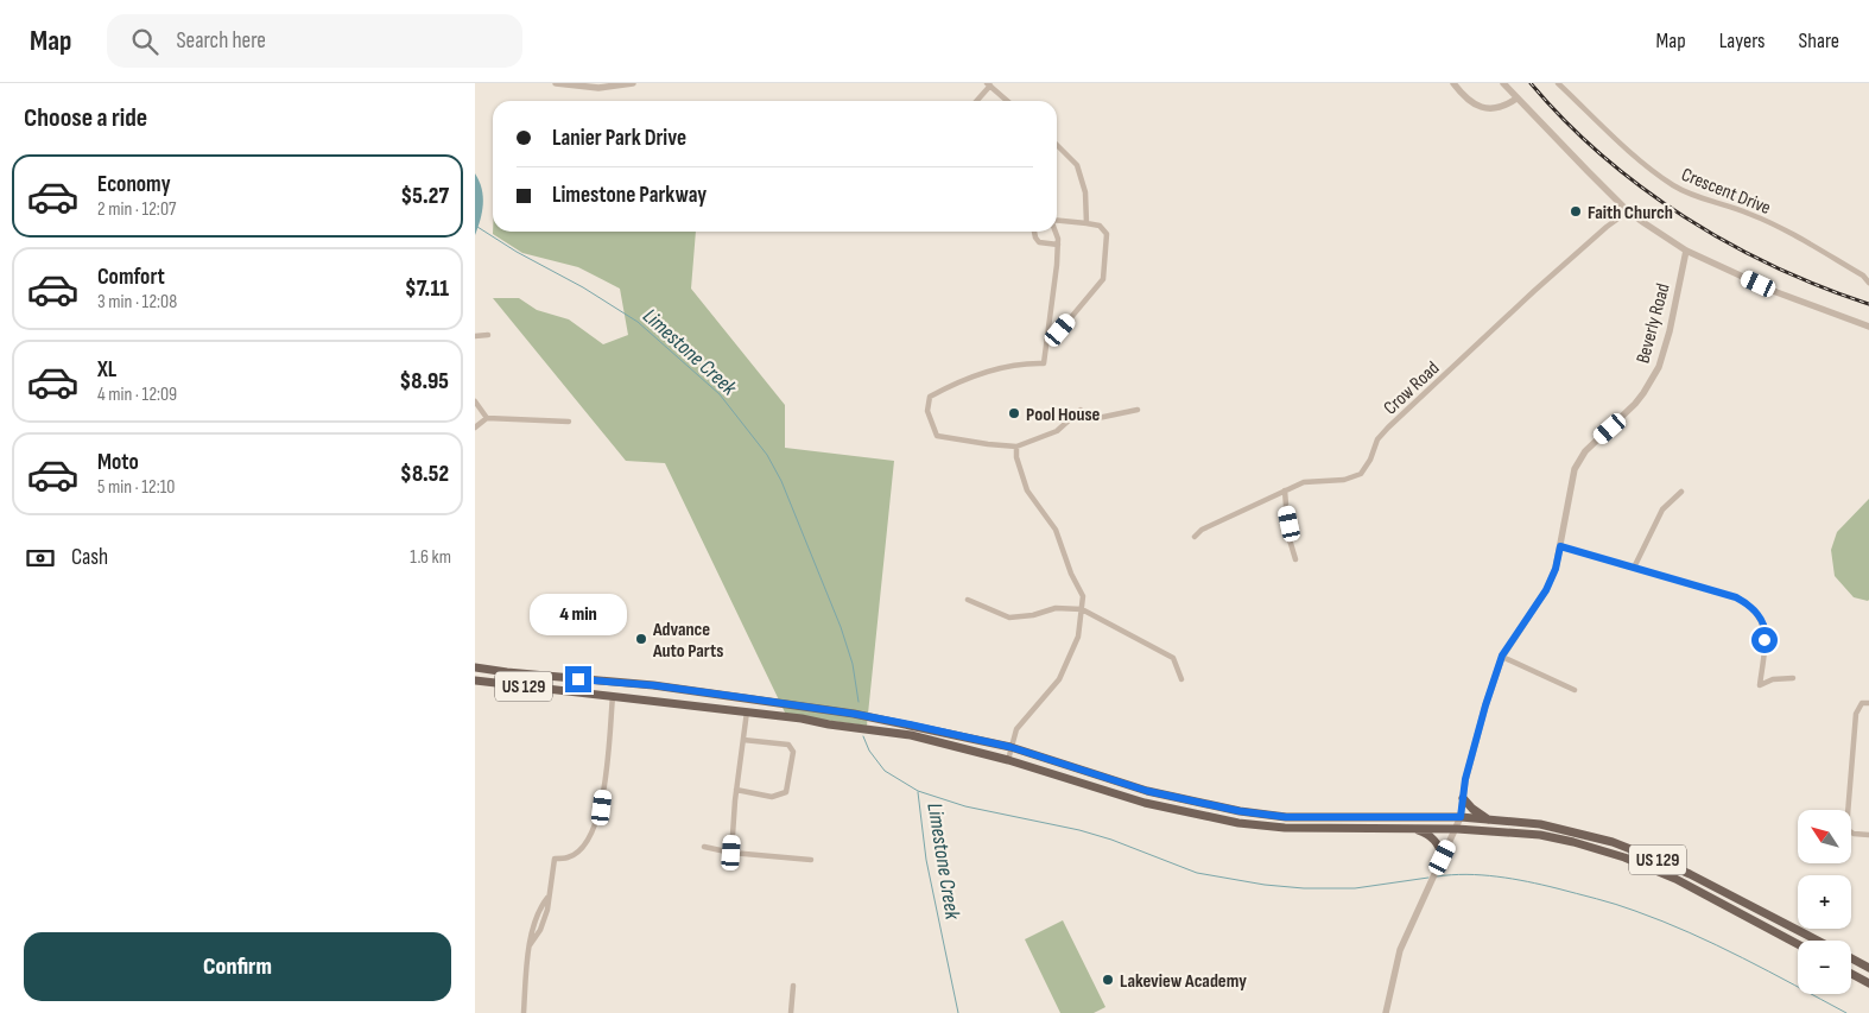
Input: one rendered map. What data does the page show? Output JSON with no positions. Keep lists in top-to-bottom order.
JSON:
{
  "streets": {
    "main road": ["US 129"],
    "street": ["Crescent Drive", "Beverly Road", "Crow Road"]
  },
  "crossings": [
    ["Beverly Road", "US 129"]
  ],
  "water": ["Limestone Creek"],
  "places": [
    "Faith Church",
    "Pool House",
    "Advance Auto Parts",
    "Lakeview Academy"
  ],
  "north": "top left",
  "page": {
    "header": "Map",
    "search": "Search here",
    "nav": ["Map", "Layers", "Share"],
    "heading": "Choose a ride",
    "banner": ["Lanier Park Drive", "Limestone Parkway"],
    "list": [
      {
        "name": "Economy",
        "note": "2 min · 12:07",
        "value": "$5.27"
      },
      {
        "name": "Comfort",
        "note": "3 min · 12:08",
        "value": "$7.11"
      },
      {
        "name": "XL",
        "note": "4 min · 12:09",
        "value": "$8.95"
      },
      {
        "name": "Moto",
        "note": "5 min · 12:10",
        "value": "$8.52"
      }
    ],
    "pay": ["Cash", "1.6 km"],
    "bubble": "4 min",
    "map_buttons": ["+", "−"],
    "buttons": "Confirm"
  }
}
